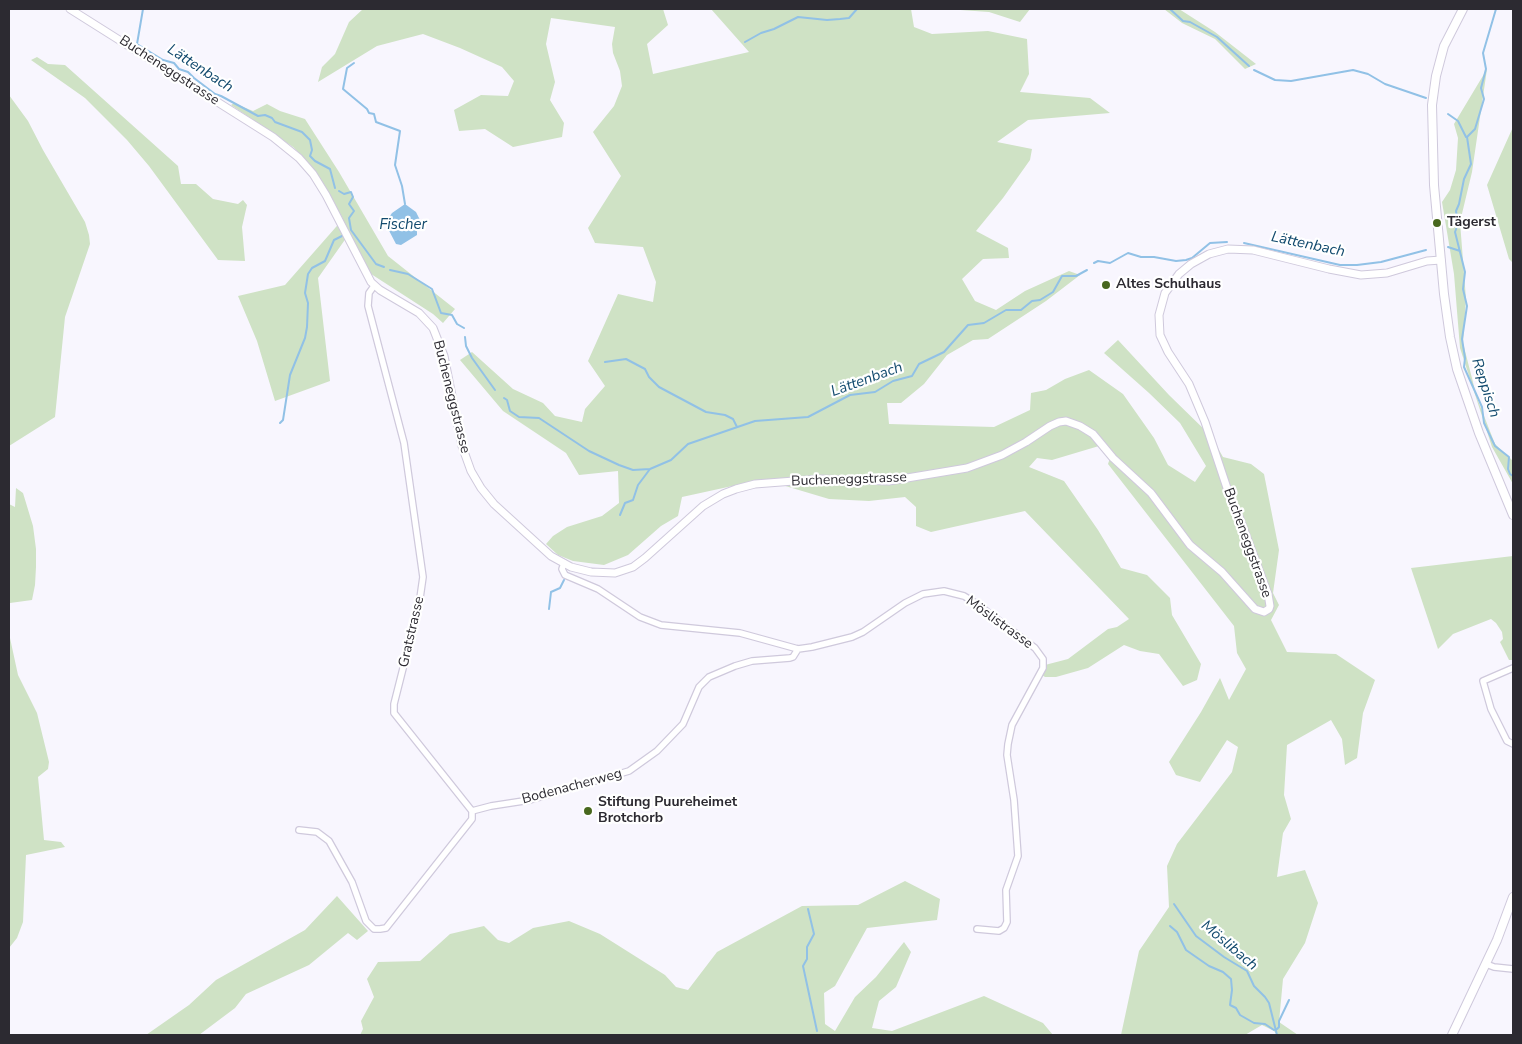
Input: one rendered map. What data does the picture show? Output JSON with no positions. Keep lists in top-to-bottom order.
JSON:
{
  "streets": {
    "street": [
      "Bucheneggstrasse",
      "Möslistrasse",
      "Gratstrasse",
      "Bodenacherweg"
    ]
  },
  "crossings": [
    ["Bucheneggstrasse", "Möslistrasse"],
    ["Bucheneggstrasse", "Gratstrasse"],
    ["Möslistrasse", "Bodenacherweg"],
    ["Gratstrasse", "Bodenacherweg"]
  ],
  "water": [
    "Lättenbach",
    "Fischer",
    "Reppisch",
    "Möslibach"
  ],
  "places": ["Tägerst", "Altes Schulhaus", "Stiftung Puureheimet Brotchorb"]
}
